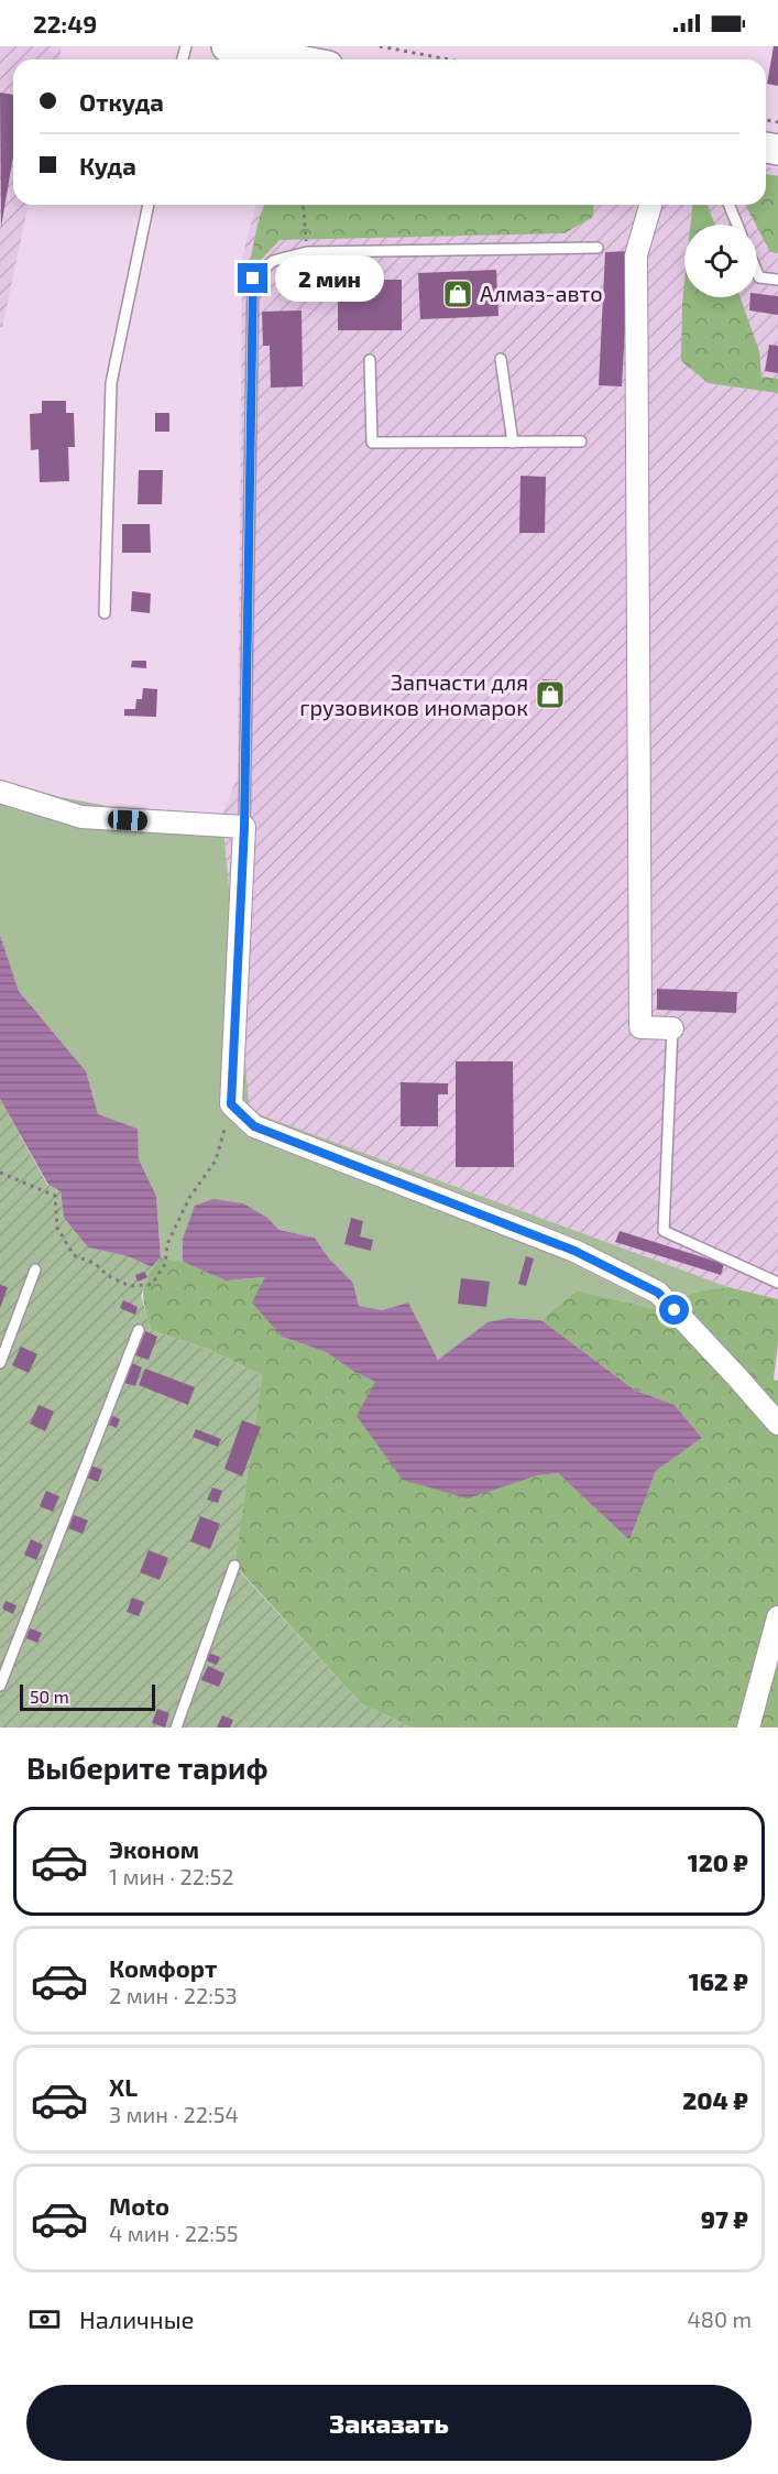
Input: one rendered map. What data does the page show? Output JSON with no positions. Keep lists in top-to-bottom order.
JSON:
{
  "places": {
    "shop": ["Алмаз-авто", "Запчасти для грузовиков иномарок"]
  },
  "scale_bar": "50 m",
  "page": {
    "status": "22:49",
    "banner": ["Откуда", "Куда"],
    "bubble": "2 мин",
    "scale": "50 m",
    "heading": "Выберите тариф",
    "list": [
      {
        "name": "Эконом",
        "note": "1 мин · 22:52",
        "value": "120 ₽"
      },
      {
        "name": "Комфорт",
        "note": "2 мин · 22:53",
        "value": "162 ₽"
      },
      {
        "name": "XL",
        "note": "3 мин · 22:54",
        "value": "204 ₽"
      },
      {
        "name": "Moto",
        "note": "4 мин · 22:55",
        "value": "97 ₽"
      }
    ],
    "pay": ["Наличные", "480 m"],
    "buttons": "Заказать"
  }
}
